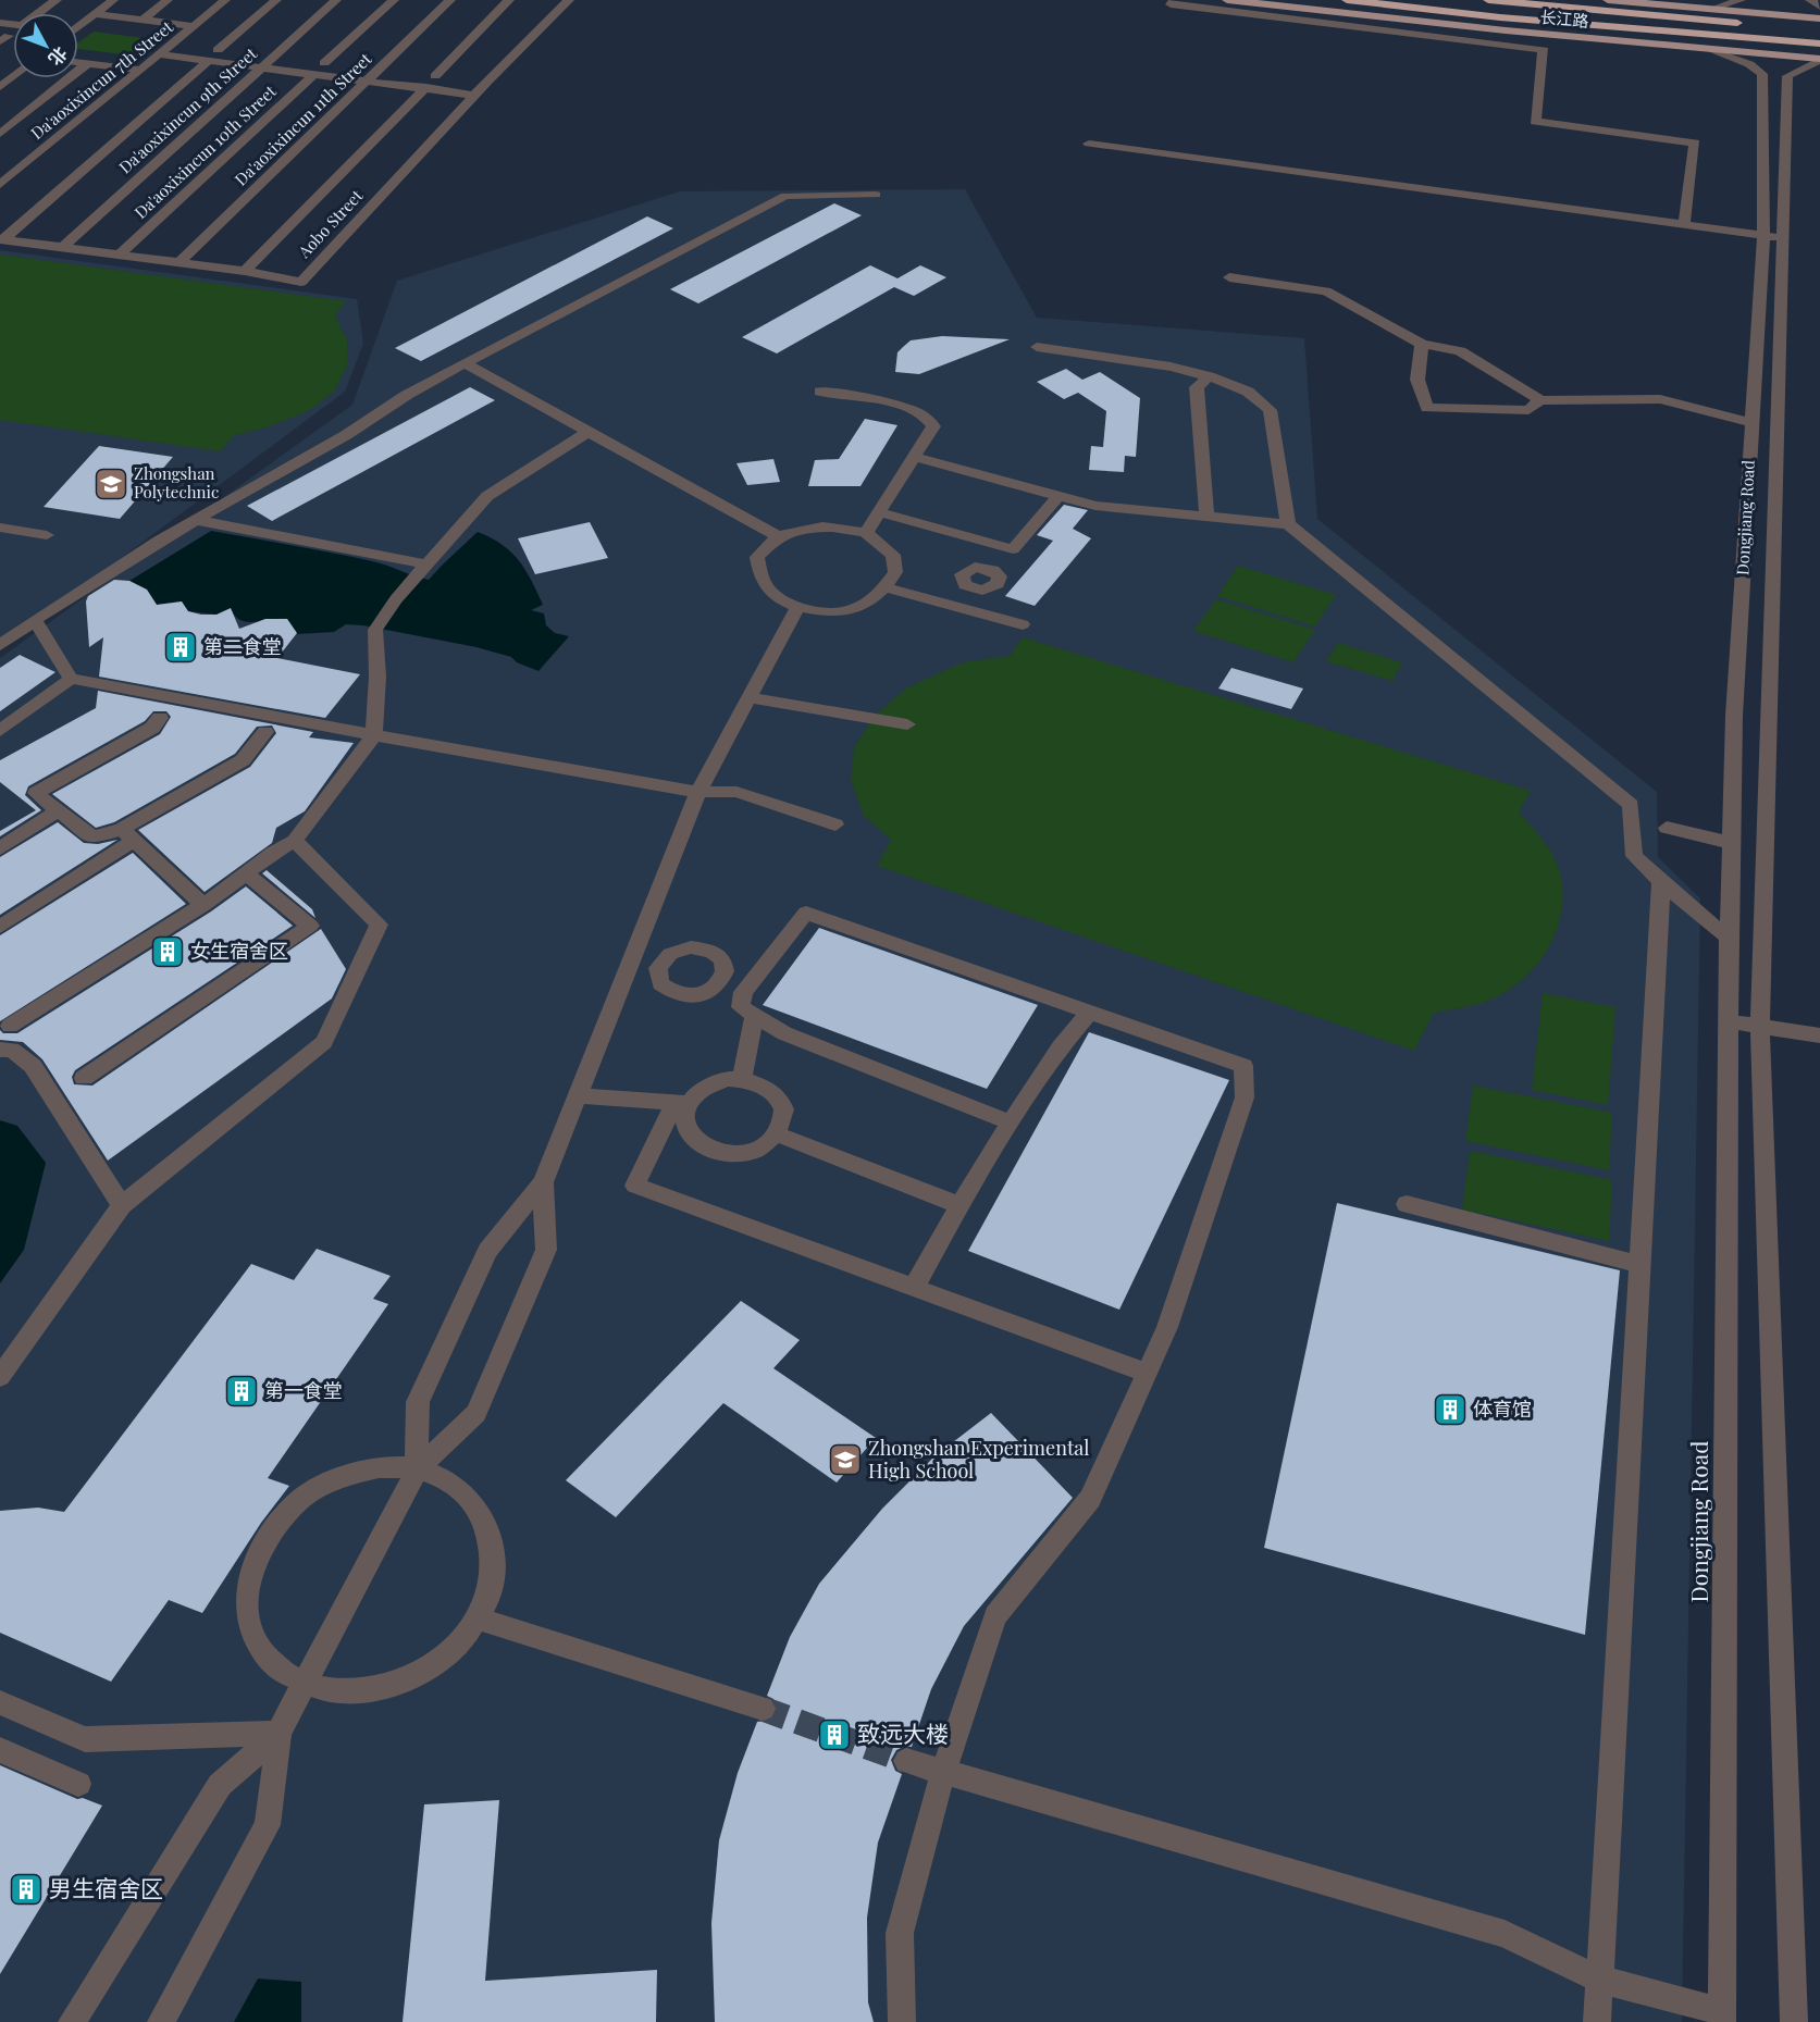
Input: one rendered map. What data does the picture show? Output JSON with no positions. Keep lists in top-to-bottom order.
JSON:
{
  "streets": {
    "main road": ["长江路"],
    "street": [
      "Da'aoxixincun 7th Street",
      "Da'aoxixincun 9th Street",
      "Da'aoxixincun 11th Street",
      "Da'aoxixincun 10th Street",
      "Aobo Street",
      "Dongjiang Road"
    ]
  },
  "crossings": [
    ["长江路", "Dongjiang Road"],
    ["Da'aoxixincun 9th Street", "Aobo Street"],
    ["Da'aoxixincun 11th Street", "Aobo Street"],
    ["Da'aoxixincun 10th Street", "Aobo Street"]
  ],
  "places": {
    "school or university": ["Zhongshan Polytechnic", "Zhongshan Experimental High School"],
    "building": [
      "第二食堂",
      "女生宿舍区",
      "第一食堂",
      "体育馆",
      "致远大楼",
      "男生宿舍区"
    ]
  },
  "north": "bottom right"
}
